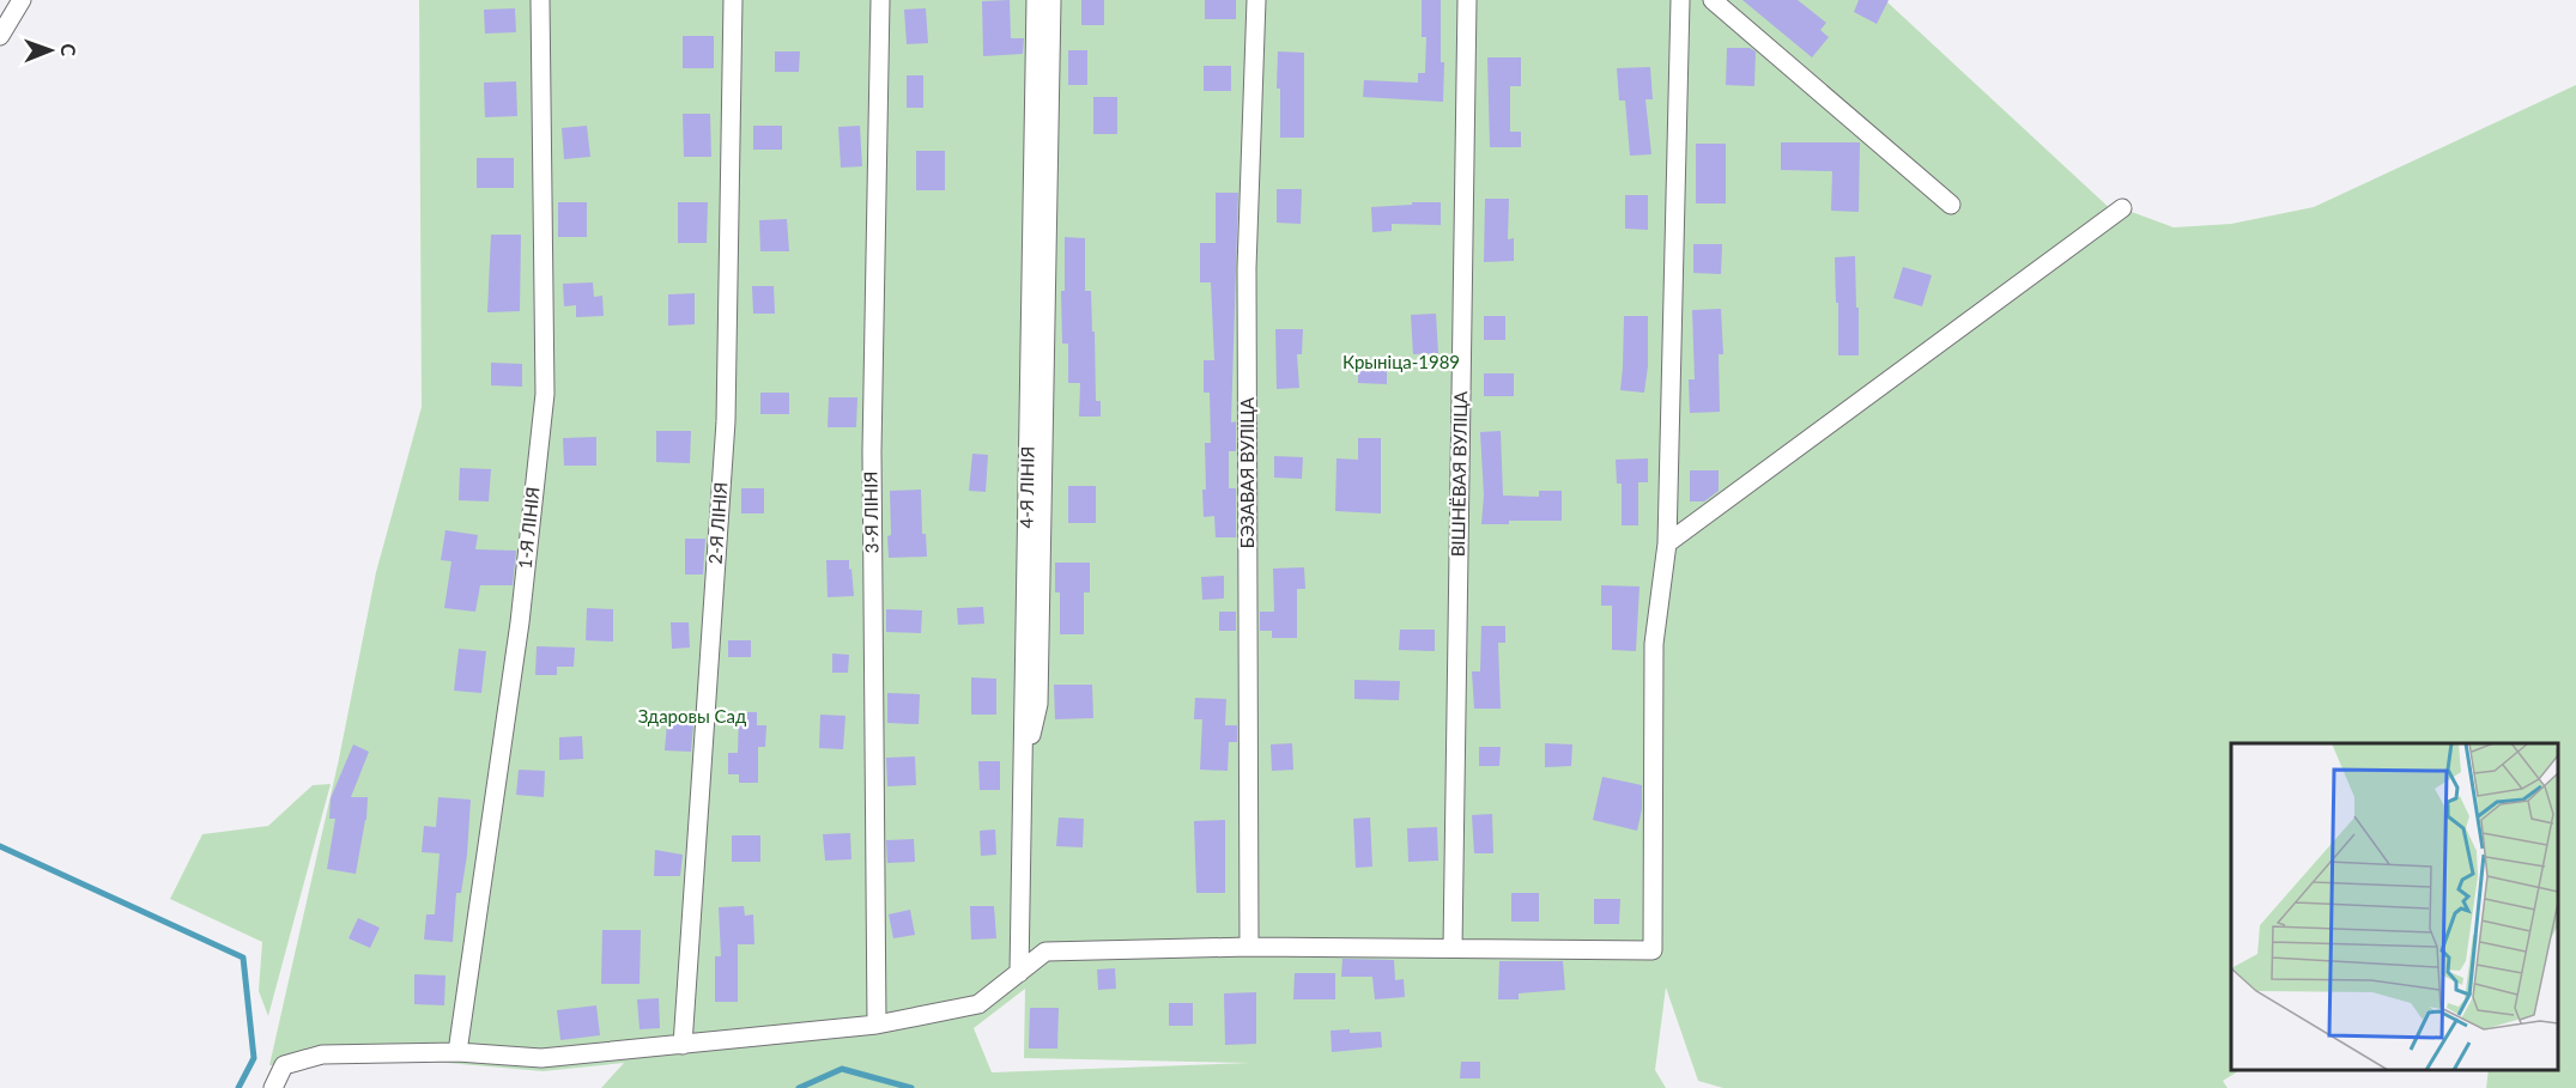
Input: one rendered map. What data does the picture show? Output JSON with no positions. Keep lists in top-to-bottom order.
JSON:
{
  "streets": {
    "street": [
      "БЭЗАВАЯ ВУЛІЦА",
      "ВІШНЁВАЯ ВУЛІЦА",
      "4-Я ЛІНІЯ",
      "3-Я ЛІНІЯ",
      "2-Я ЛІНІЯ",
      "1-Я ЛІНІЯ"
    ]
  },
  "parks": ["Крыніца-1989", "Здаровы Сад"],
  "north": "right"
}
